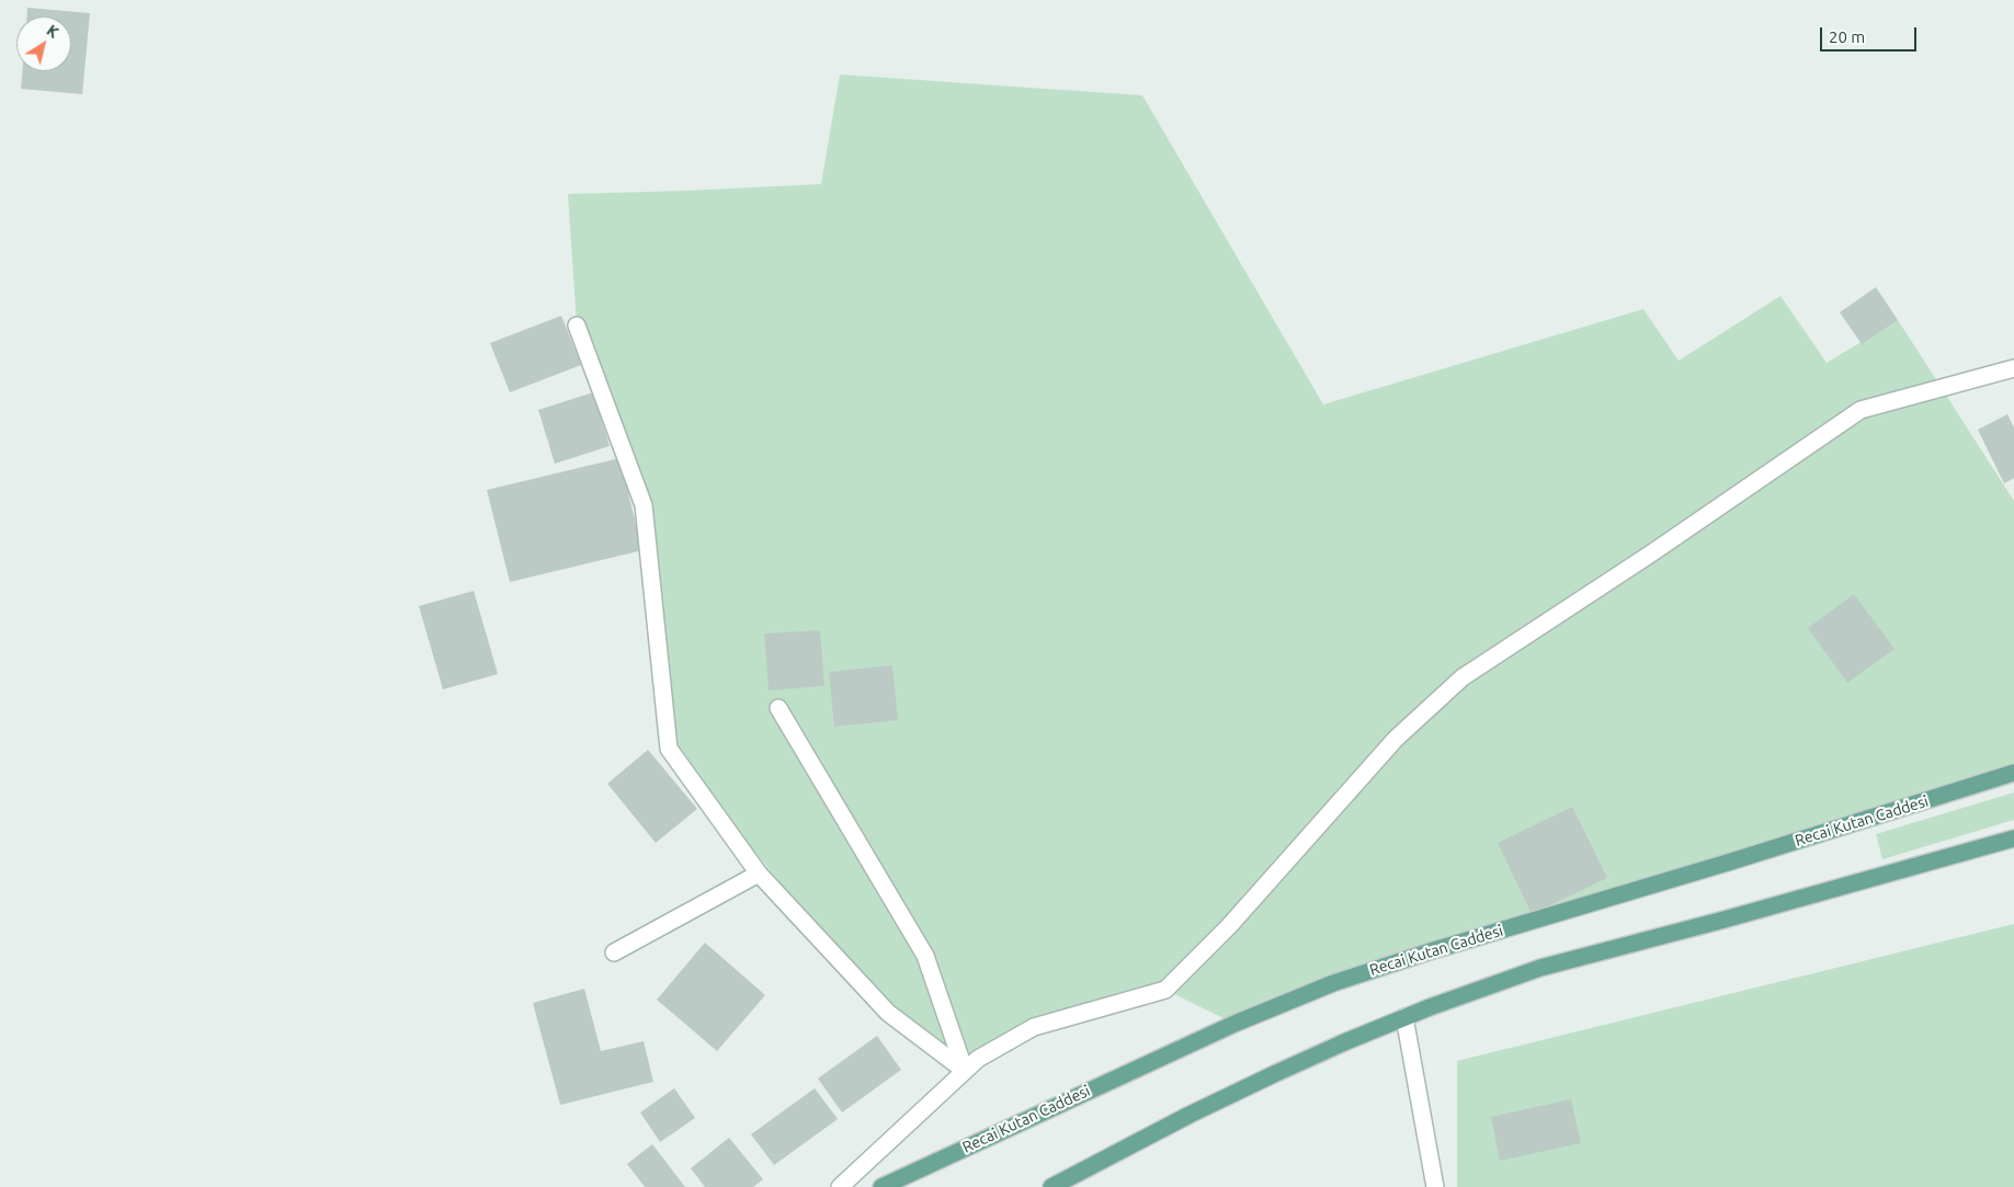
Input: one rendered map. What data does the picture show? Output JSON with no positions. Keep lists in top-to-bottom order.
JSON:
{
  "streets": {
    "main road": ["Recai Kutan Caddesi"]
  },
  "scale_bar": "20 m",
  "north": "top right"
}
